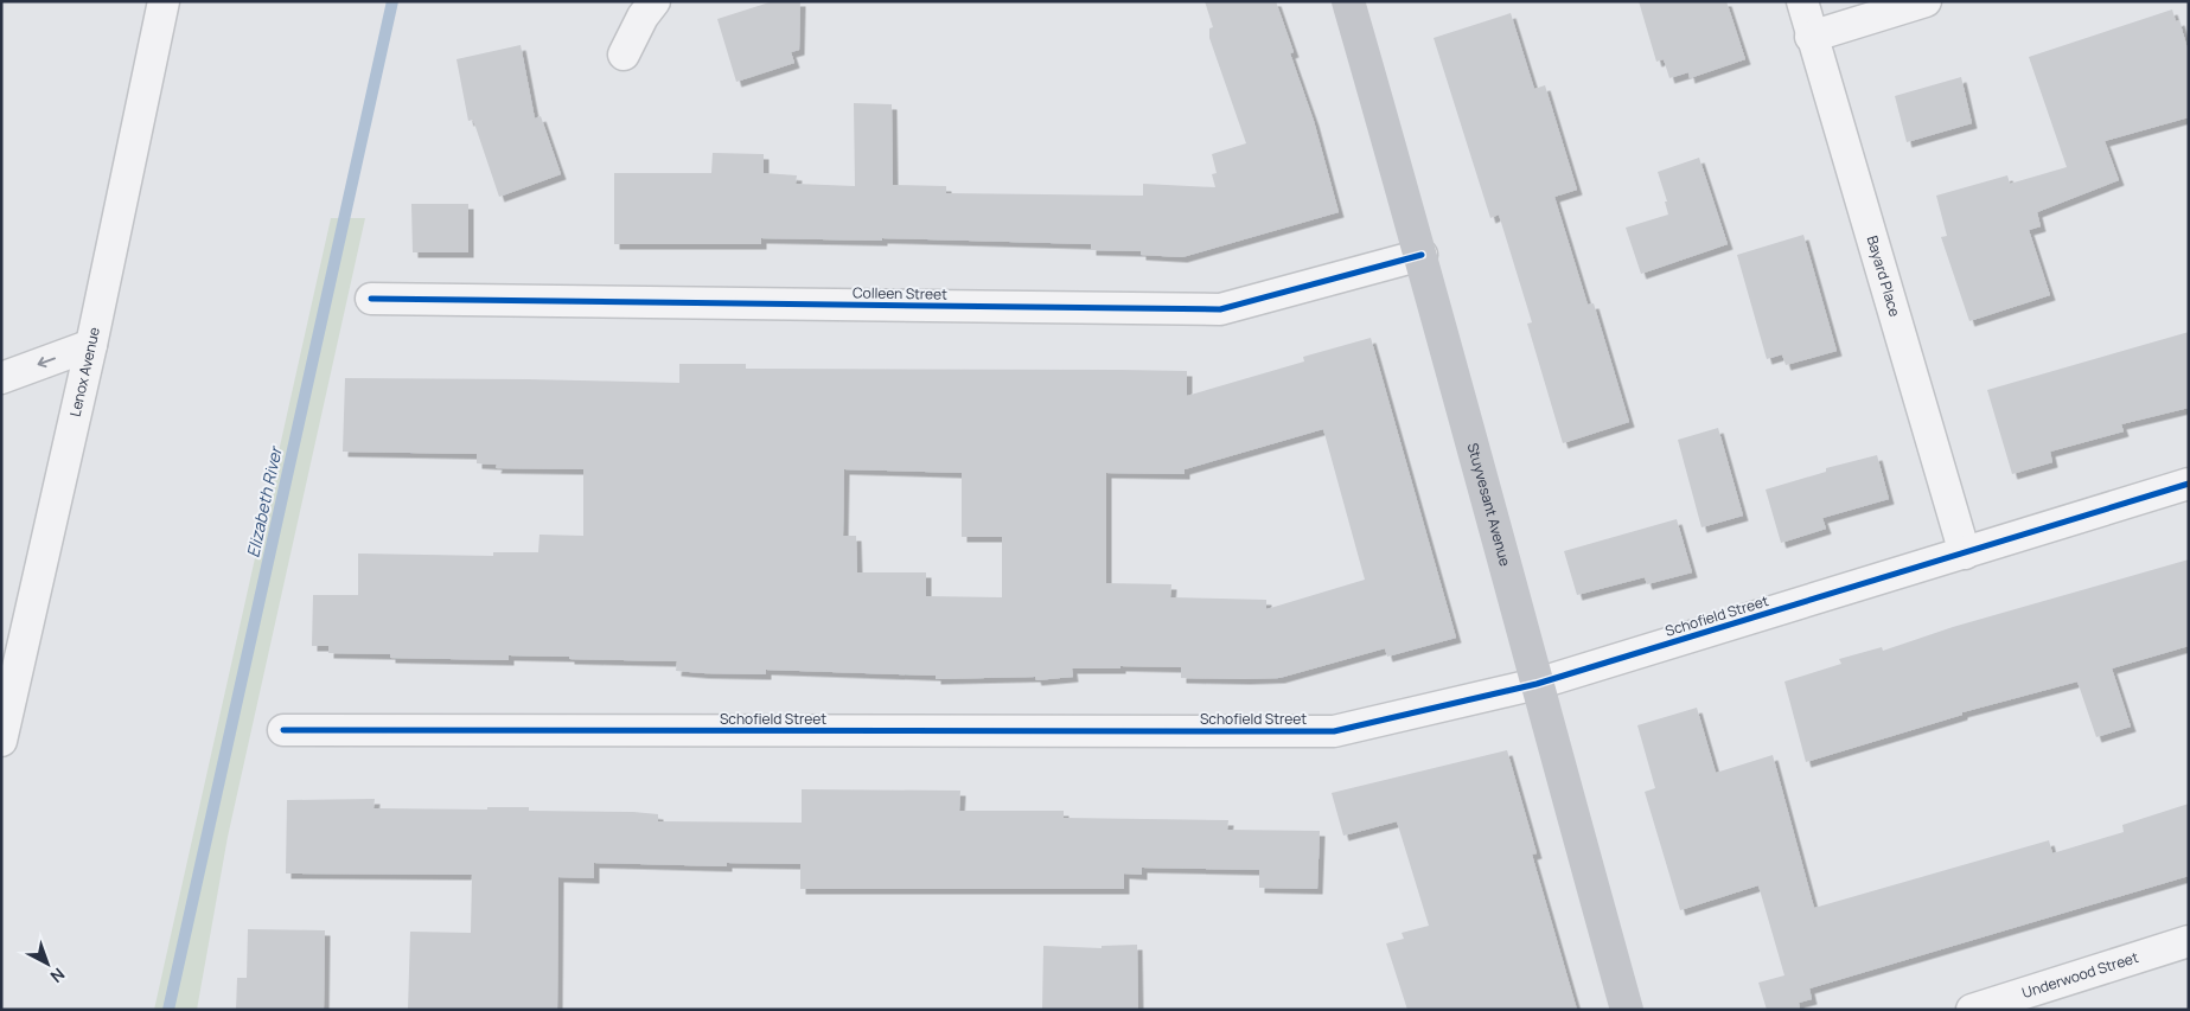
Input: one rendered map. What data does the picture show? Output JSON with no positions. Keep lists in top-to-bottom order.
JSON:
{
  "streets": {
    "main road": ["Stuyvesant Avenue"],
    "street": [
      "Bayard Place",
      "Colleen Street",
      "Lenox Avenue",
      "Schofield Street",
      "Underwood Street"
    ]
  },
  "crossings": [
    ["Bayard Place", "Schofield Street"],
    ["Colleen Street", "Stuyvesant Avenue"],
    ["Stuyvesant Avenue", "Schofield Street"]
  ],
  "water": ["Elizabeth River"],
  "north": "bottom right"
}
